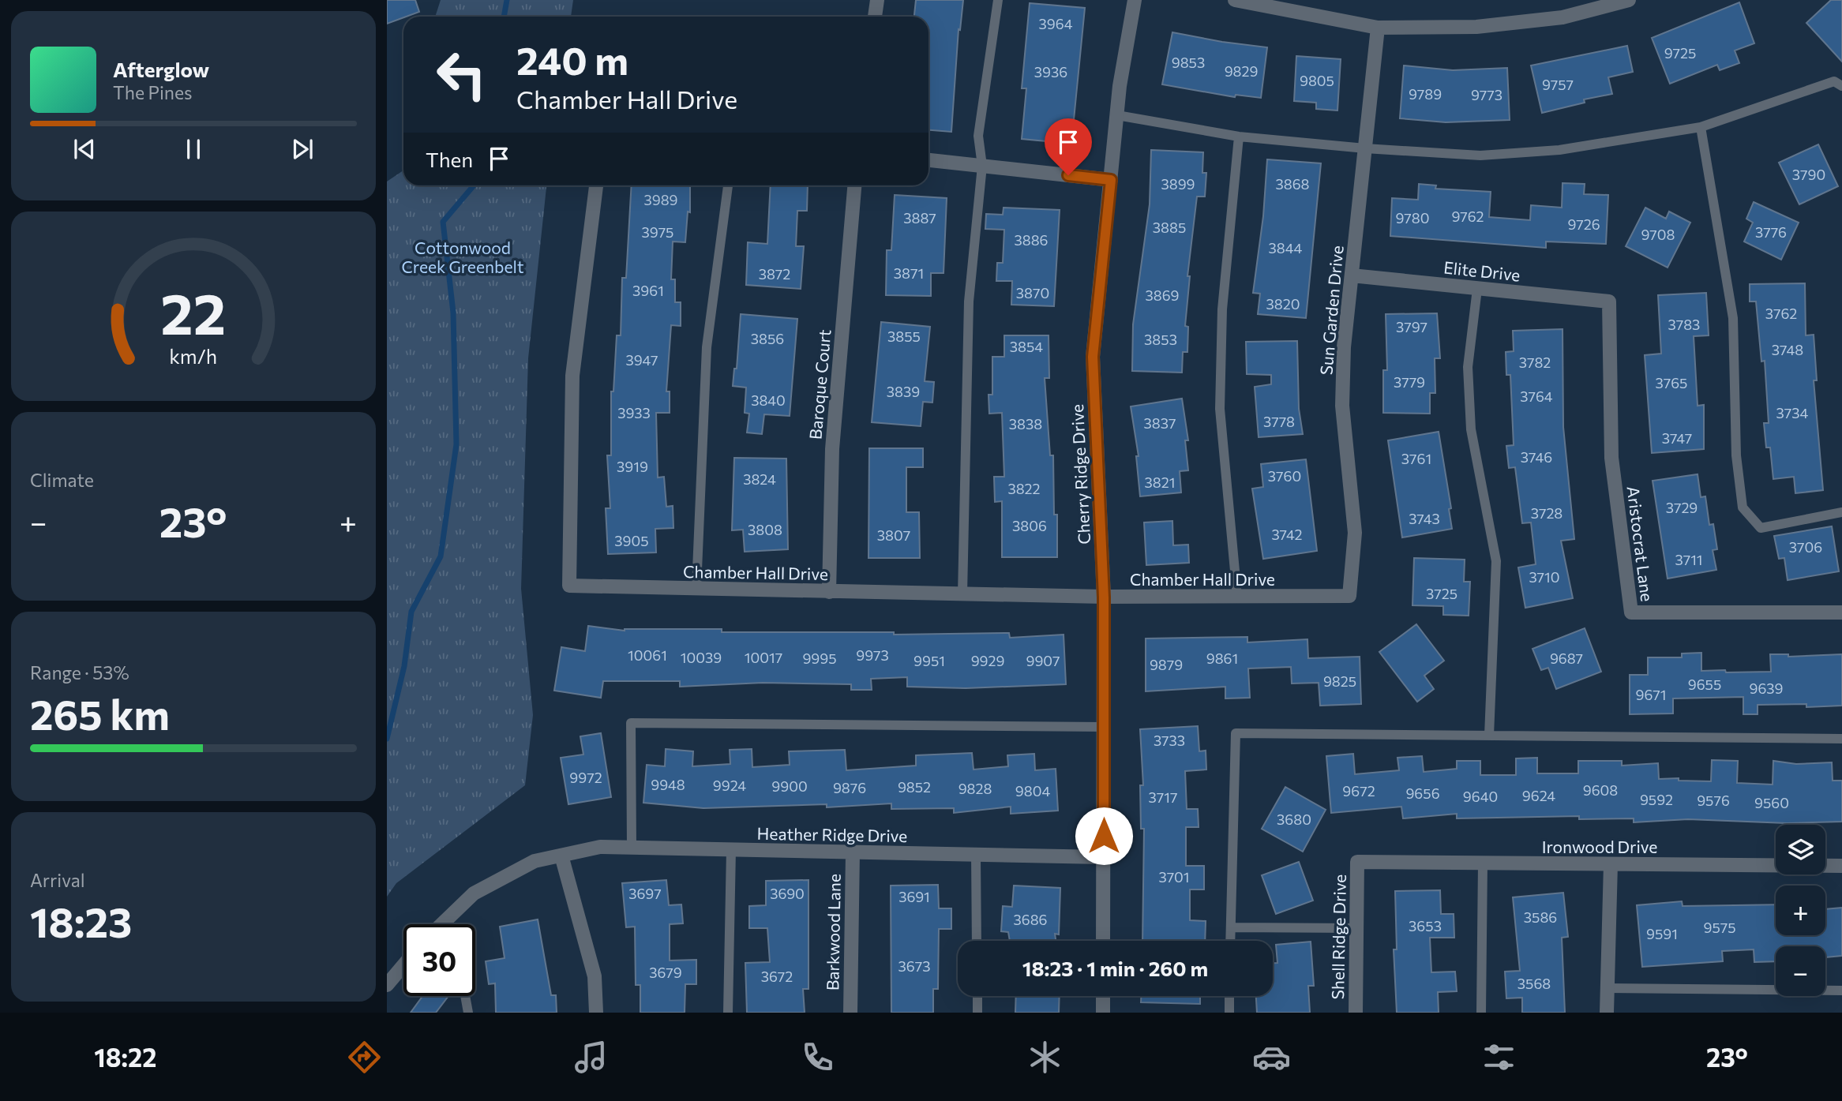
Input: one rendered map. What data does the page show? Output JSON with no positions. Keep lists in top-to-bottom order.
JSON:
{
  "streets": {
    "street": [
      "Elite Drive",
      "Sun Garden Drive",
      "Baroque Court",
      "Cherry Ridge Drive",
      "Aristocrat Lane",
      "Chamber Hall Drive",
      "Heather Ridge Drive",
      "Ironwood Drive",
      "Barkwood Lane",
      "Shell Ridge Drive"
    ]
  },
  "crossings": [
    ["Elite Drive", "Sun Garden Drive"],
    ["Elite Drive", "Aristocrat Lane"],
    ["Sun Garden Drive", "Chamber Hall Drive"],
    ["Baroque Court", "Chamber Hall Drive"],
    ["Cherry Ridge Drive", "Chamber Hall Drive"],
    ["Cherry Ridge Drive", "Heather Ridge Drive"],
    ["Heather Ridge Drive", "Barkwood Lane"],
    ["Ironwood Drive", "Shell Ridge Drive"]
  ],
  "parks": ["Cottonwood Creek Greenbelt"],
  "house_numbers": [
    "3964",
    "9725",
    "9853",
    "9829",
    "3936",
    "9805",
    "9757",
    "9789",
    "9773",
    "3790",
    "3899",
    "3868",
    "3989",
    "9762",
    "3887",
    "9780",
    "9726",
    "3885",
    "3975",
    "3776",
    "9708",
    "3886",
    "3844",
    "3871",
    "3872",
    "3961",
    "3870",
    "3869",
    "3820",
    "3762",
    "3783",
    "3797",
    "3855",
    "3856",
    "3853",
    "3854",
    "3748",
    "3947",
    "3782",
    "3779",
    "3765",
    "3839",
    "3764",
    "3840",
    "3933",
    "3734",
    "3778",
    "3837",
    "3838",
    "3747",
    "3746",
    "3761",
    "3919",
    "3760",
    "3824",
    "3821",
    "3822",
    "3729",
    "3728",
    "3743",
    "3806",
    "3808",
    "3742",
    "3807",
    "3905",
    "3706",
    "3711",
    "3710",
    "3725",
    "10061",
    "9973",
    "10039",
    "10017",
    "9995",
    "9861",
    "9687",
    "9951",
    "9929",
    "9907",
    "9879",
    "9825",
    "9655",
    "9639",
    "9671",
    "3733",
    "9972",
    "9948",
    "9924",
    "9900",
    "9852",
    "9876",
    "9828",
    "9608",
    "9804",
    "9672",
    "9656",
    "9624",
    "9640",
    "3717",
    "9592",
    "9576",
    "9560",
    "3680",
    "3701",
    "3697",
    "3690",
    "3691",
    "3586",
    "3686",
    "3653",
    "9575",
    "9591",
    "3673",
    "3679",
    "3672",
    "3568"
  ],
  "page": {
    "turn": ["240 m", "Chamber Hall Drive"],
    "song": ["Afterglow", "The Pines"],
    "then": "Then",
    "tile": [
      "Climate",
      ["Range · 53%", "265 km"],
      ["Arrival", "18:23"]
    ],
    "heat": ["−", "23°", "+"],
    "map_buttons": ["+", "−"],
    "limit": "30",
    "trip": "18:23 · 1 min · 260 m",
    "tabs": ["18:22", "23°"],
    "gauge": ["22", "km/h"]
  }
}
